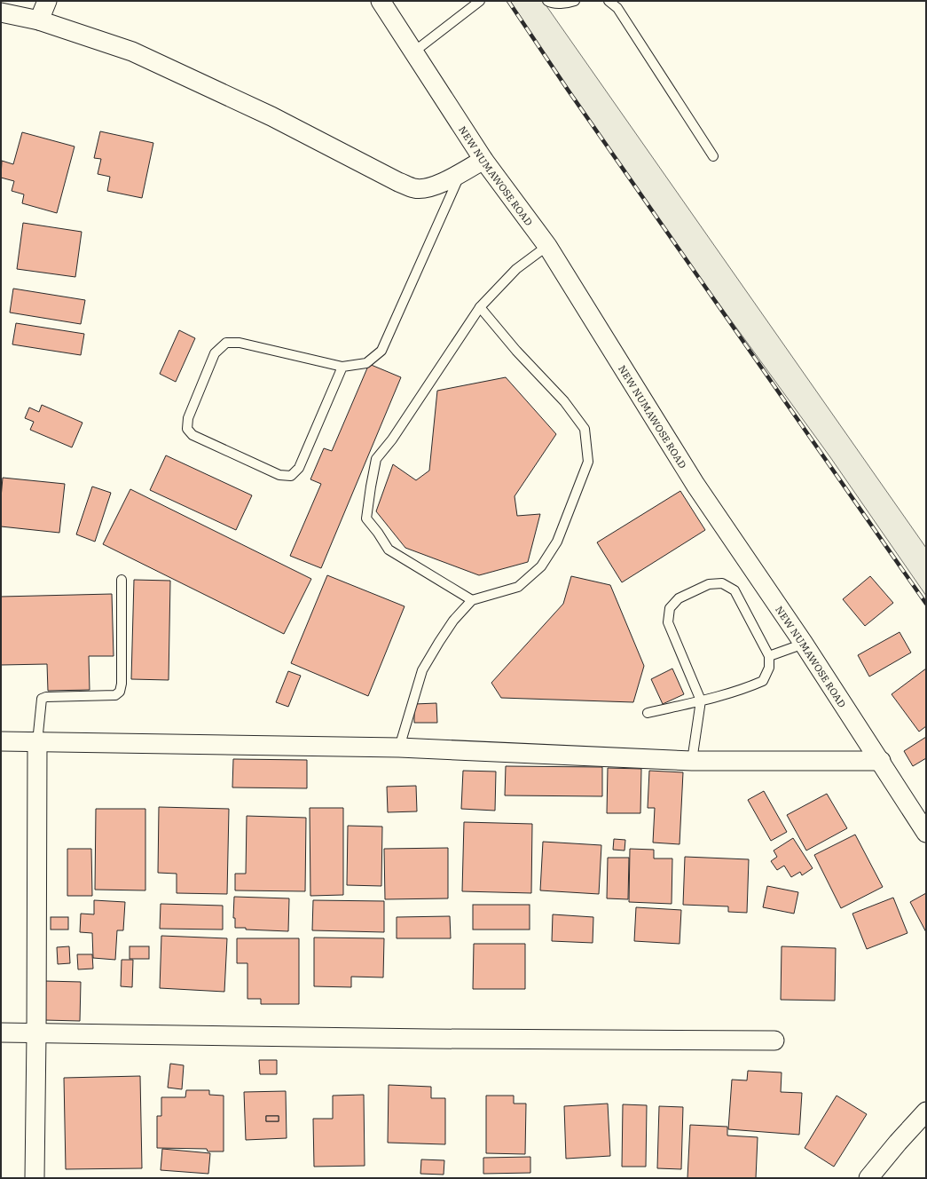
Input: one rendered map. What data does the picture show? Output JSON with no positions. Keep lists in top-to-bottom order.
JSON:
{
  "streets": {
    "street": ["NEW NUMAWOSE ROAD"]
  }
}
